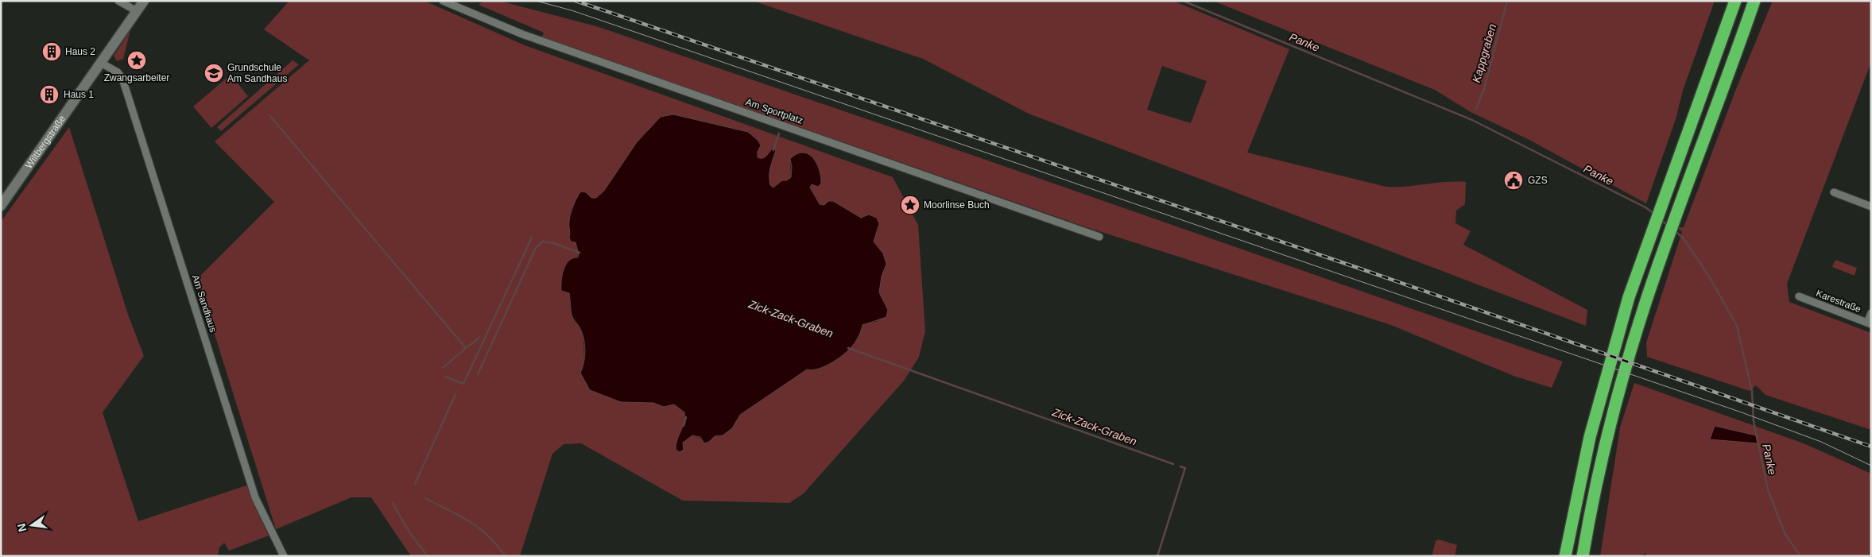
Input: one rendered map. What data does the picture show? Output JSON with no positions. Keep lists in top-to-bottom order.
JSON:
{
  "streets": {
    "main road": ["Wiltbergstraße"],
    "street": ["Am Sportplatz", "Karestraße", "Am Sandhaus"]
  },
  "crossings": [
    ["Wiltbergstraße", "Am Sandhaus"]
  ],
  "water": ["Panke", "Kappgraben", "Zick-Zack-Graben"],
  "places": {
    "building": ["Haus 2", "Haus 1"],
    "place": ["Zwangsarbeiter", "Moorlinse Buch"],
    "school or university": ["Grundschule Am Sandhaus"],
    "public building": ["GZS"]
  },
  "north": "left"
}
